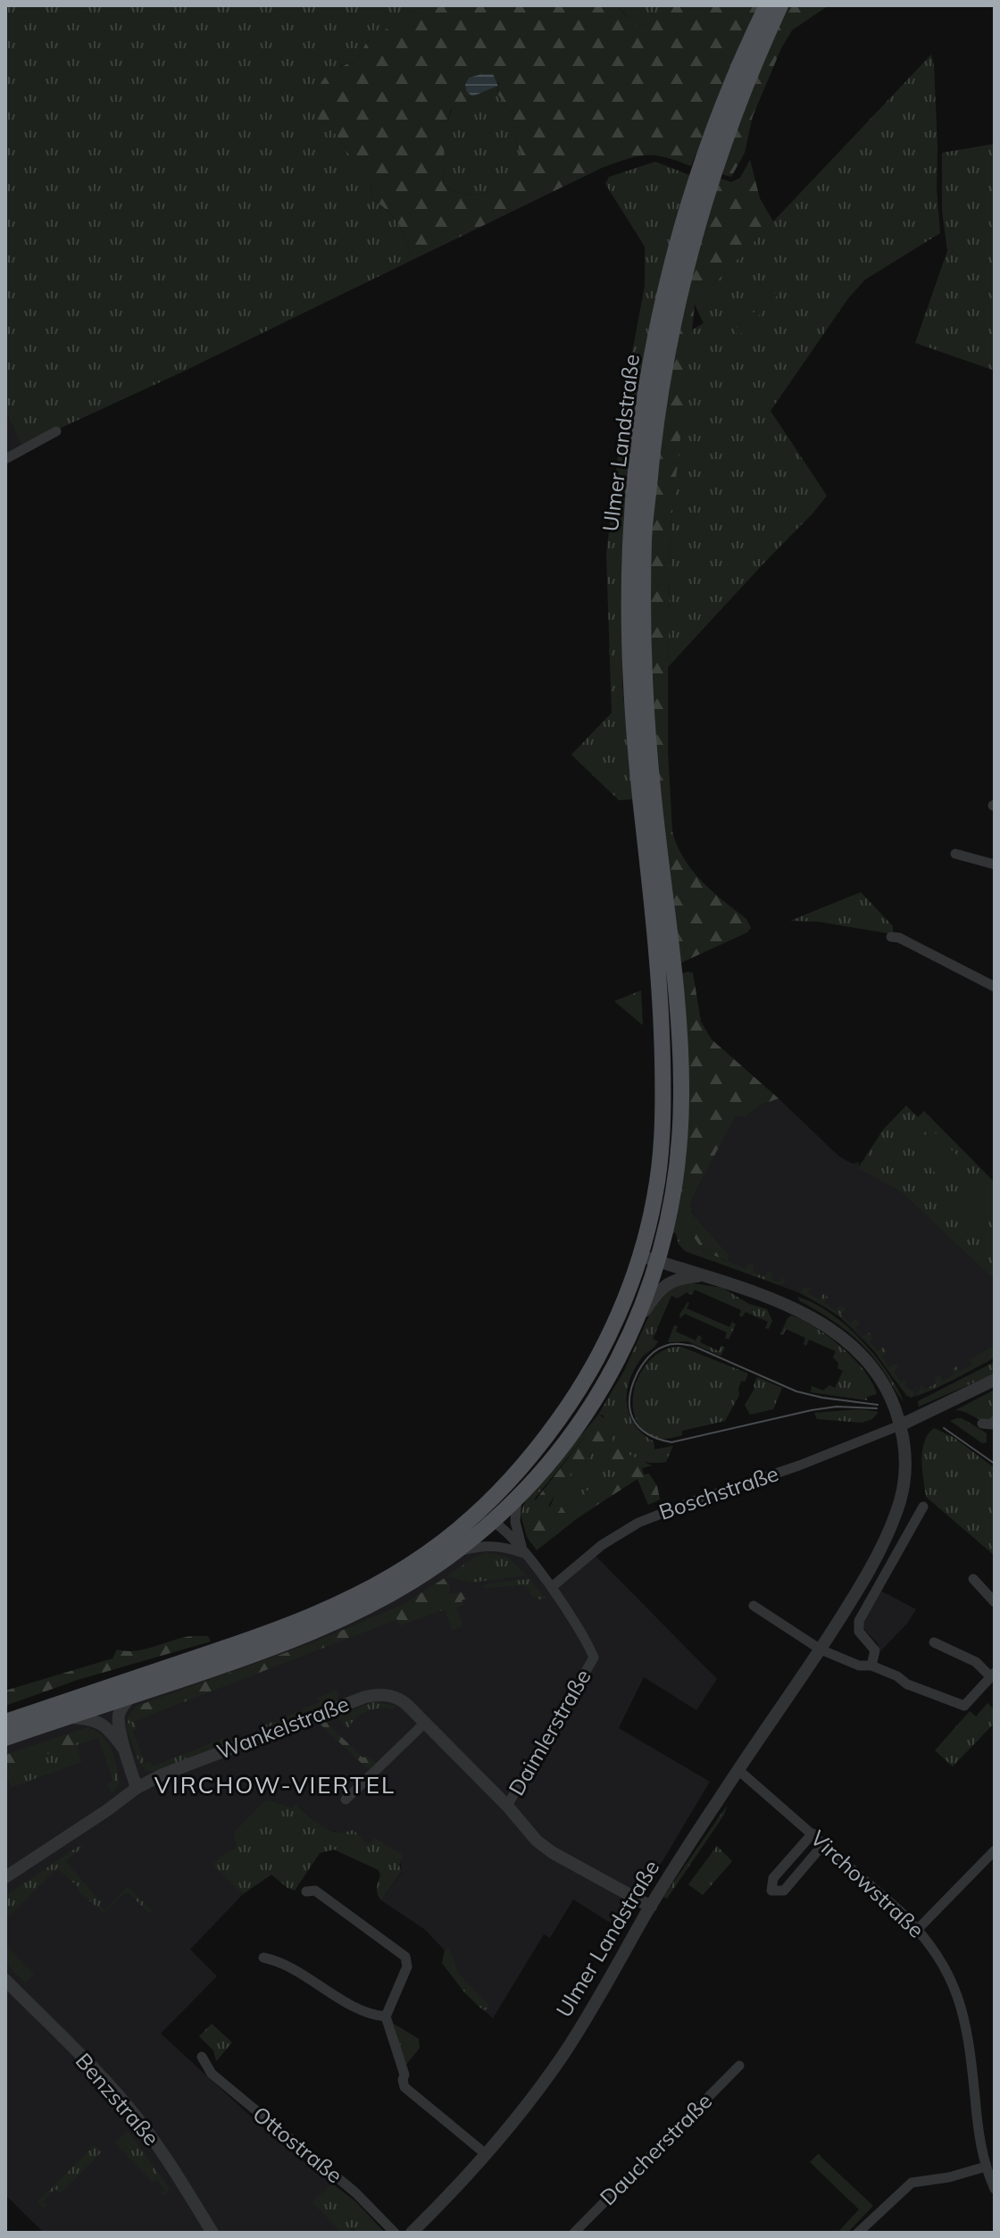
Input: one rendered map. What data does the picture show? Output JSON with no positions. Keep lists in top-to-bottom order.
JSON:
{
  "streets": {
    "main road": ["Ulmer Landstraße"],
    "street": [
      "Boschstraße",
      "Wankelstraße",
      "Daimlerstraße",
      "Virchowstraße",
      "Benzstraße",
      "Ottostraße",
      "Daucherstraße"
    ]
  },
  "crossings": [
    ["Ulmer Landstraße", "Boschstraße"],
    ["Ulmer Landstraße", "Wankelstraße"],
    ["Ulmer Landstraße", "Virchowstraße"],
    ["Boschstraße", "Daimlerstraße"],
    ["Wankelstraße", "Daimlerstraße"]
  ],
  "districts": ["VIRCHOW-VIERTEL"]
}
